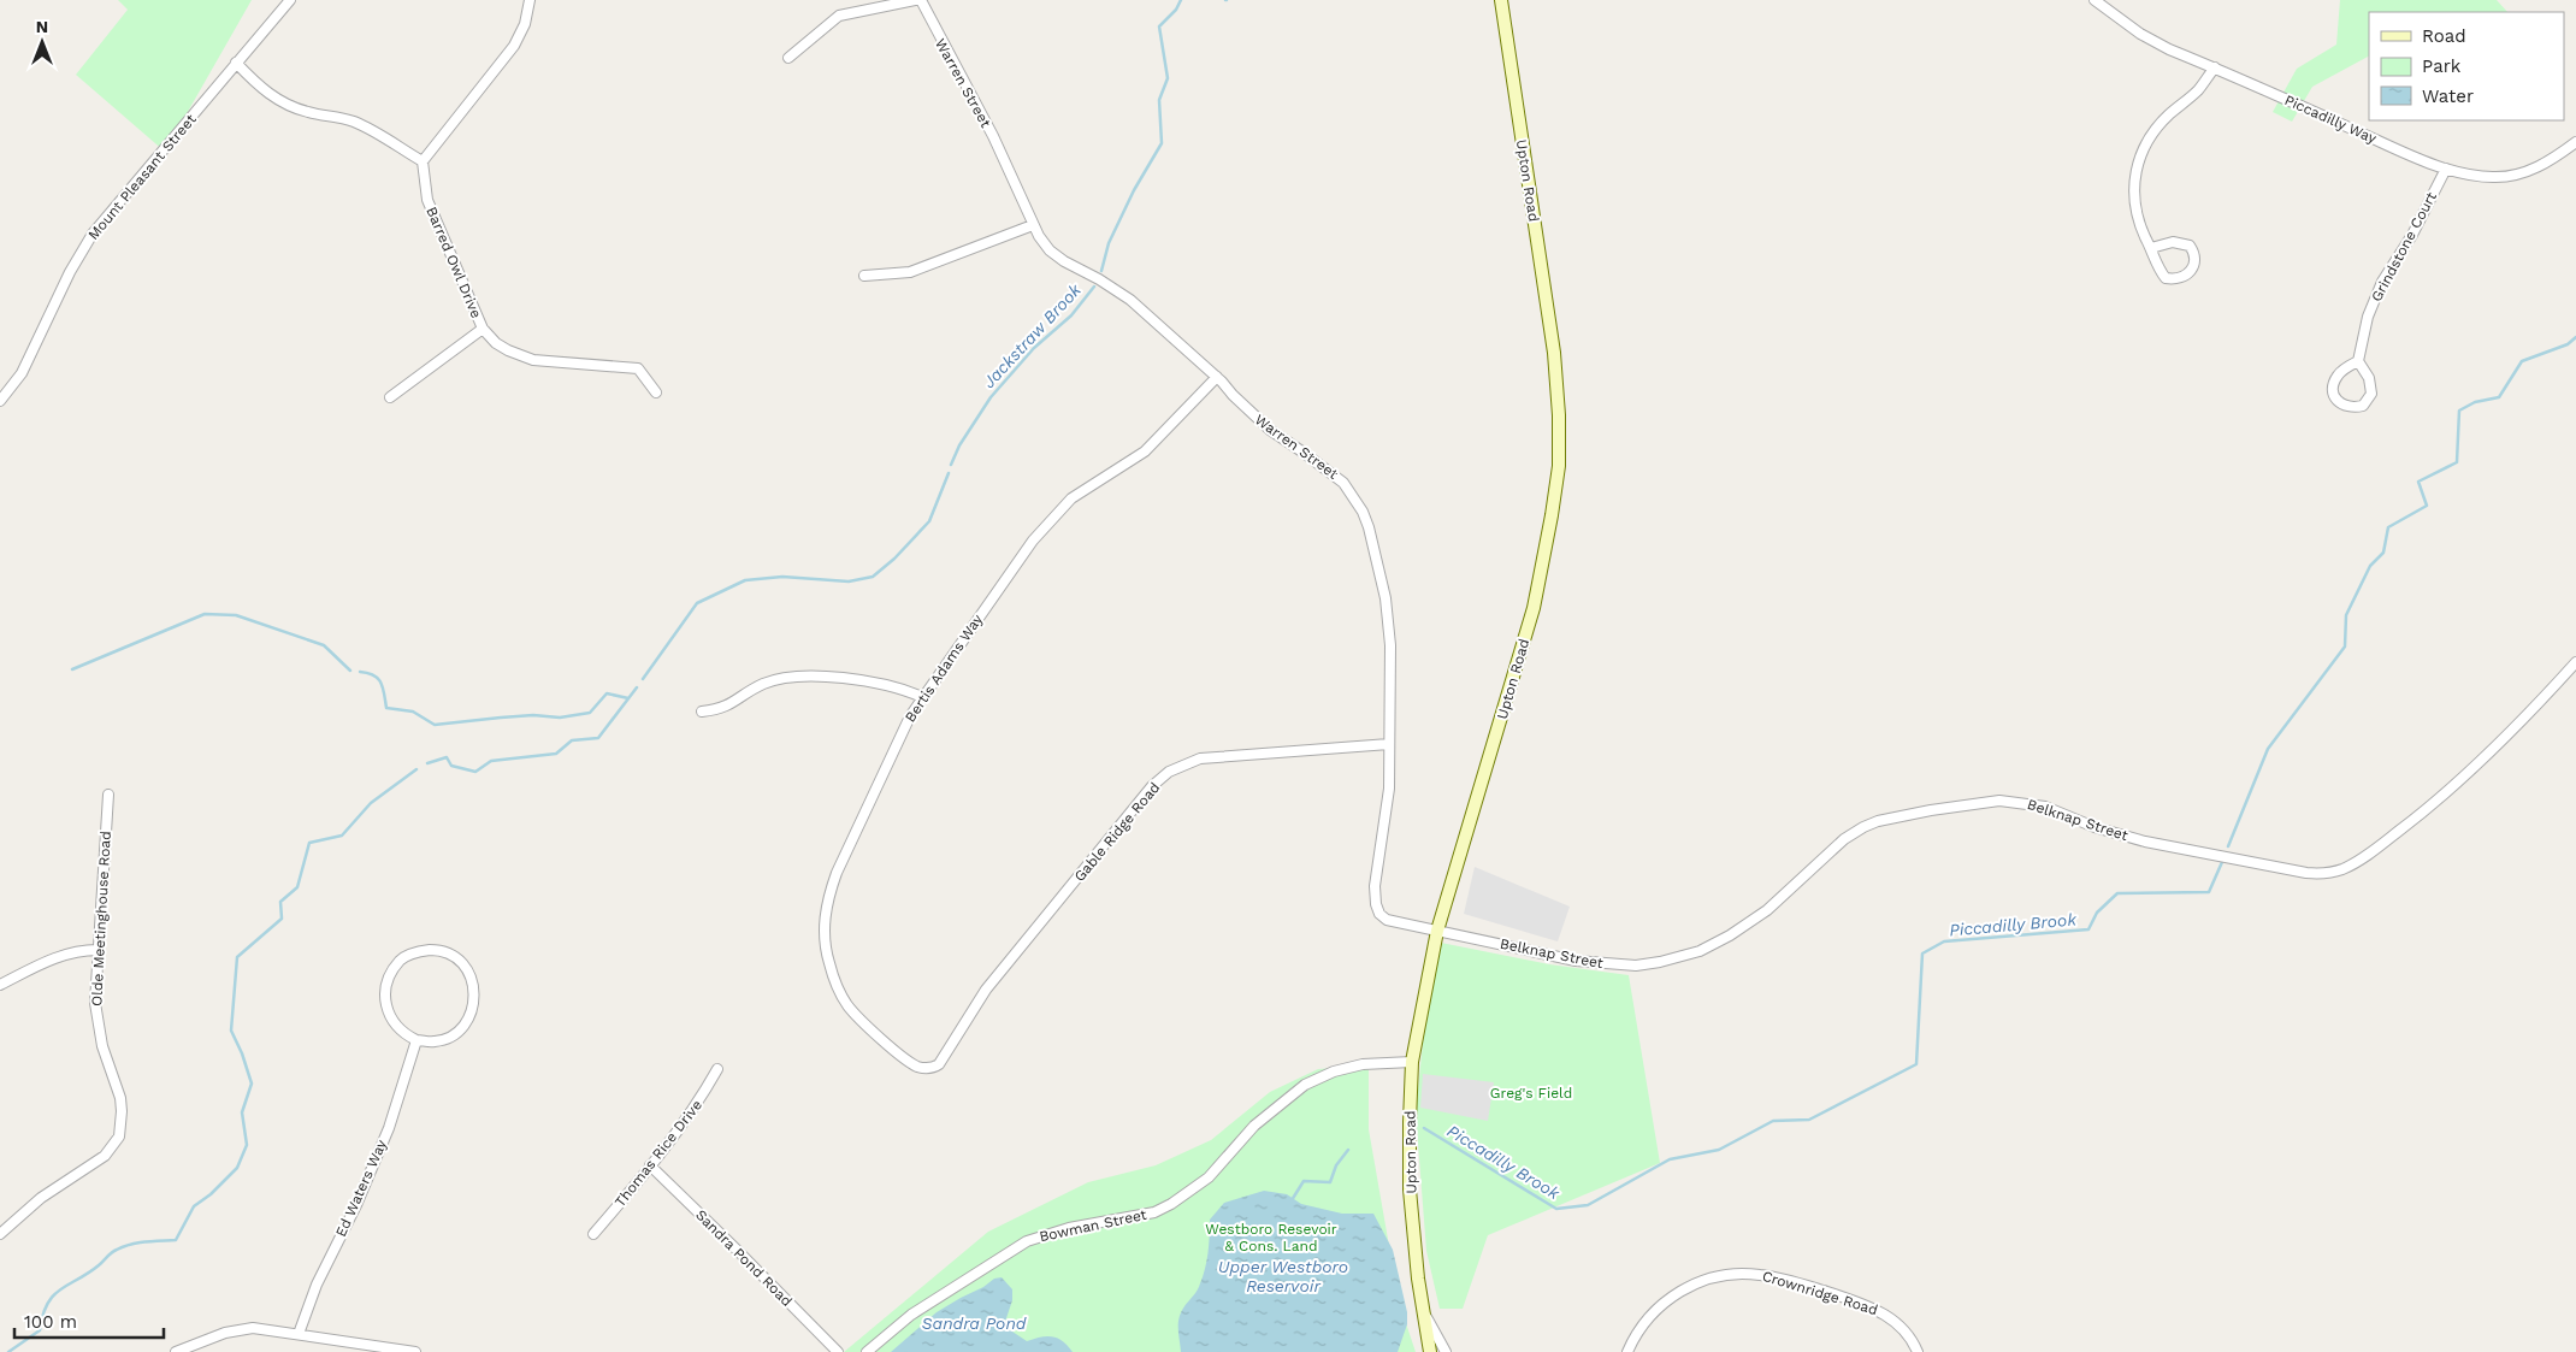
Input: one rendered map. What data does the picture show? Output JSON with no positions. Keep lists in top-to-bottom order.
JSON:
{
  "streets": {
    "main road": ["Upton Road"],
    "street": [
      "Warren Street",
      "Piccadilly Way",
      "Mount Pleasant Street",
      "Grindstone Court",
      "Barred Owl Drive",
      "Bertis Adams Way",
      "Belknap Street",
      "Gable Ridge Road",
      "Olde Meetinghouse Road",
      "Thomas Rice Drive",
      "Ed Waters Way",
      "Bowman Street",
      "Sandra Pond Road",
      "Crownridge Road"
    ]
  },
  "crossings": [
    ["Warren Street", "Upton Road"],
    ["Warren Street", "Bertis Adams Way"],
    ["Warren Street", "Belknap Street"],
    ["Warren Street", "Gable Ridge Road"],
    ["Piccadilly Way", "Grindstone Court"],
    ["Upton Road", "Belknap Street"],
    ["Upton Road", "Bowman Street"],
    ["Bertis Adams Way", "Gable Ridge Road"],
    ["Thomas Rice Drive", "Sandra Pond Road"]
  ],
  "water": [
    "Jackstraw Brook",
    "Piccadilly Brook",
    "Upper Westboro Reservoir",
    "Sandra Pond"
  ],
  "parks": ["Greg's Field", "Westboro Resevoir & Cons. Land"],
  "legend": ["Road", "Park", "Water"],
  "scale_bar": "100 m",
  "north": "top"
}
